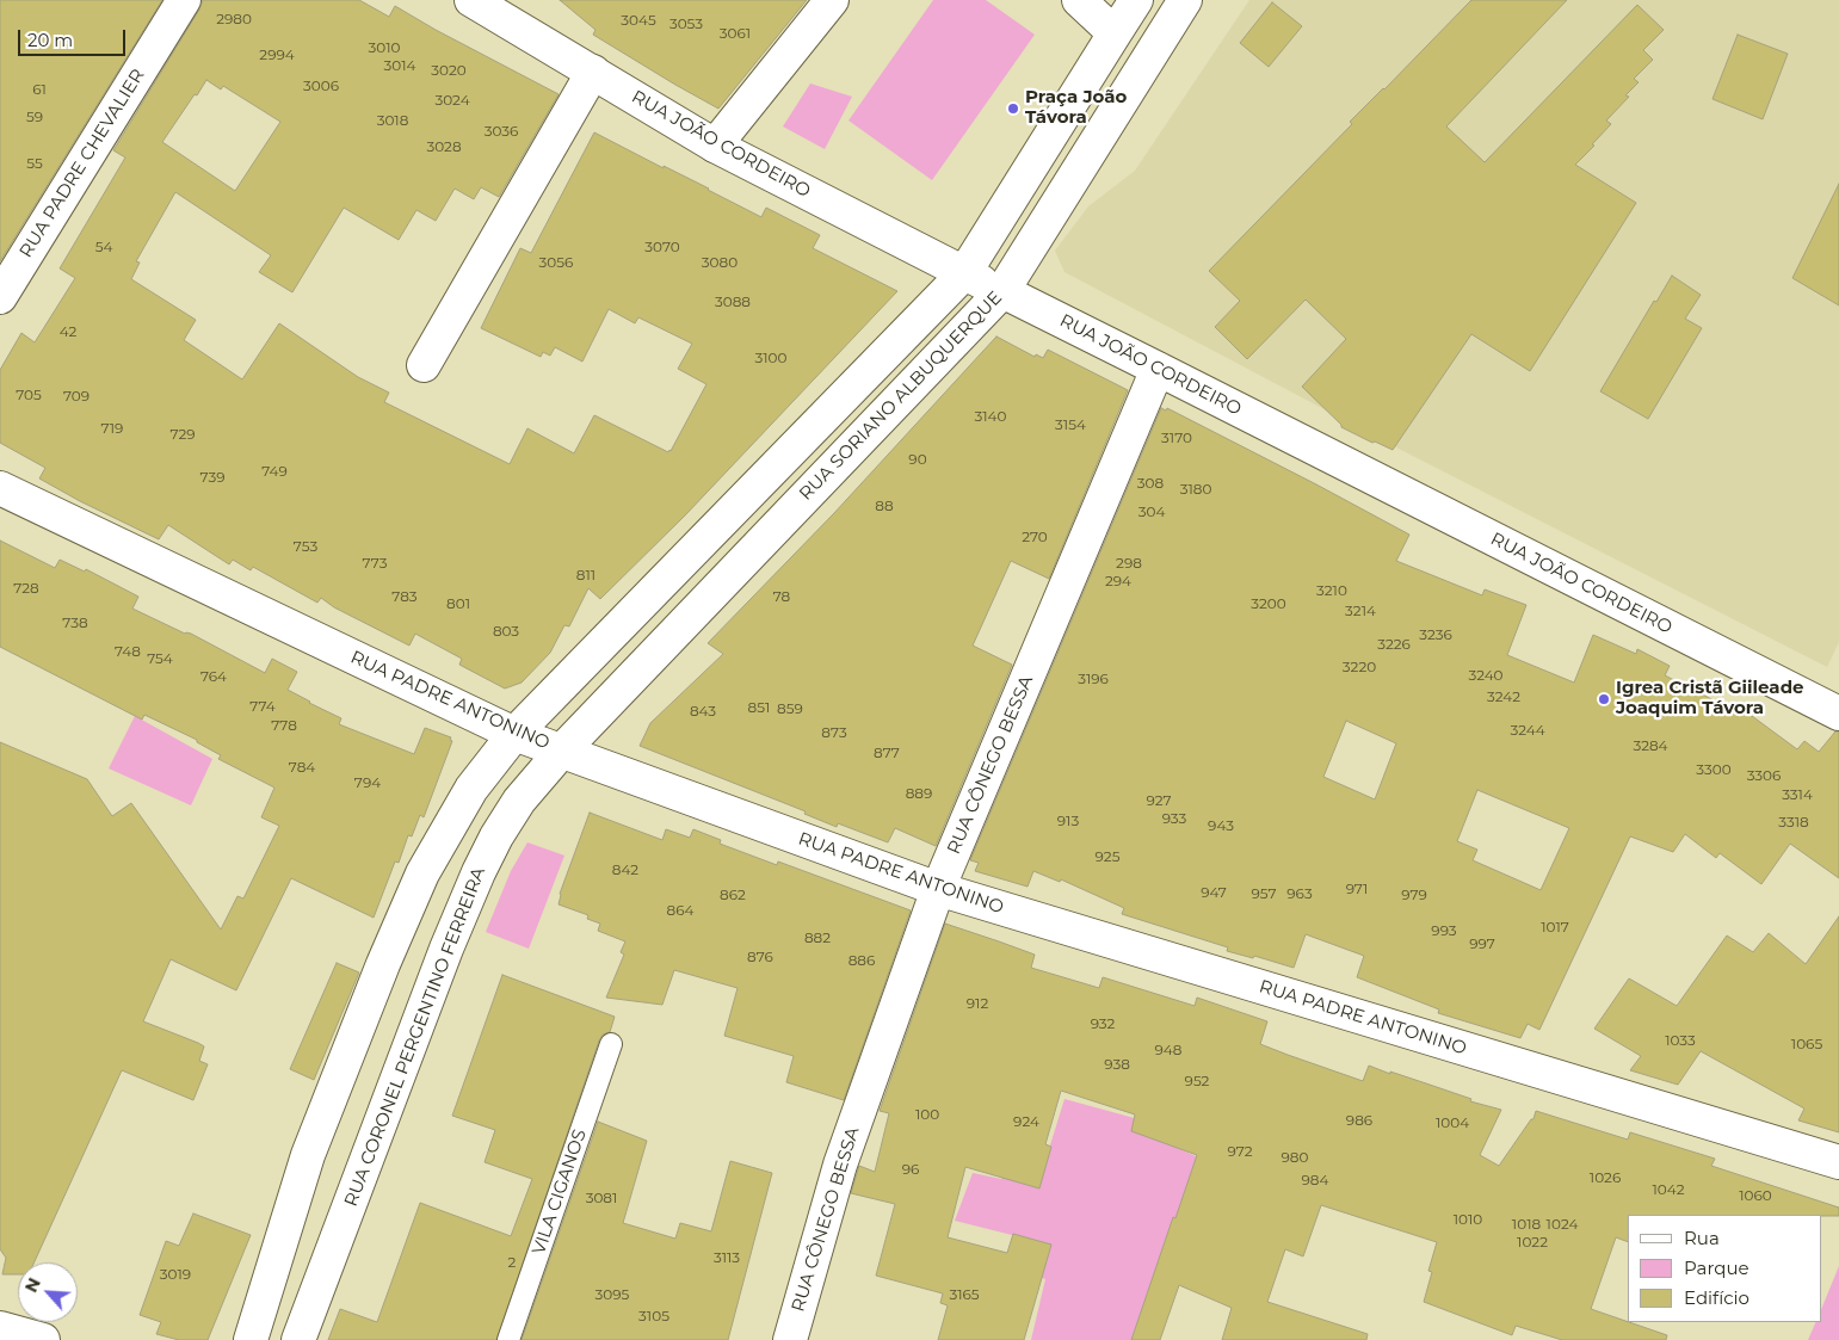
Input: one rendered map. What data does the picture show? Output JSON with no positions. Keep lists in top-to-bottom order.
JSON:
{
  "streets": {
    "street": [
      "RUA JOÃO CORDEIRO",
      "RUA PADRE CHEVALIER",
      "RUA SORIANO ALBUQUERQUE",
      "RUA PADRE ANTONINO",
      "RUA CÔNEGO BESSA",
      "RUA CORONEL PERGENTINO FERREIRA"
    ],
    "lane": ["VILA CIGANOS"]
  },
  "crossings": [
    ["RUA JOÃO CORDEIRO", "RUA SORIANO ALBUQUERQUE"],
    ["RUA JOÃO CORDEIRO", "RUA CÔNEGO BESSA"],
    ["RUA SORIANO ALBUQUERQUE", "RUA PADRE ANTONINO"],
    ["RUA SORIANO ALBUQUERQUE", "RUA CORONEL PERGENTINO FERREIRA"],
    ["RUA PADRE ANTONINO", "RUA CÔNEGO BESSA"],
    ["RUA PADRE ANTONINO", "RUA CORONEL PERGENTINO FERREIRA"]
  ],
  "places": ["Praça João Távora", "Igrea Cristã Giileade Joaquim Távora"],
  "house_numbers": [
    "2980",
    "3045",
    "3053",
    "3061",
    "3010",
    "2994",
    "3014",
    "3020",
    "3006",
    "61",
    "3024",
    "59",
    "3018",
    "3036",
    "3028",
    "55",
    "54",
    "3070",
    "3056",
    "3080",
    "3088",
    "42",
    "3100",
    "705",
    "709",
    "3140",
    "3154",
    "719",
    "729",
    "3170",
    "90",
    "749",
    "739",
    "308",
    "3180",
    "88",
    "304",
    "270",
    "753",
    "773",
    "298",
    "811",
    "294",
    "728",
    "3210",
    "783",
    "78",
    "801",
    "3200",
    "3214",
    "738",
    "803",
    "3236",
    "3226",
    "748",
    "754",
    "3220",
    "3240",
    "764",
    "3196",
    "3242",
    "774",
    "851",
    "859",
    "843",
    "778",
    "3244",
    "873",
    "3284",
    "877",
    "784",
    "3300",
    "3306",
    "794",
    "889",
    "3314",
    "927",
    "933",
    "913",
    "3318",
    "943",
    "925",
    "842",
    "971",
    "947",
    "957",
    "963",
    "862",
    "979",
    "864",
    "1017",
    "993",
    "882",
    "997",
    "876",
    "886",
    "912",
    "932",
    "1033",
    "1065",
    "948",
    "938",
    "952",
    "100",
    "986",
    "924",
    "1004",
    "972",
    "980",
    "96",
    "1026",
    "984",
    "1042",
    "1060",
    "3081",
    "1010",
    "1018",
    "1024",
    "1022",
    "3113",
    "2",
    "3019",
    "3095",
    "3165",
    "3105"
  ],
  "legend": ["Rua", "Parque", "Edifício"],
  "scale_bar": "20 m",
  "north": "top left"
}
